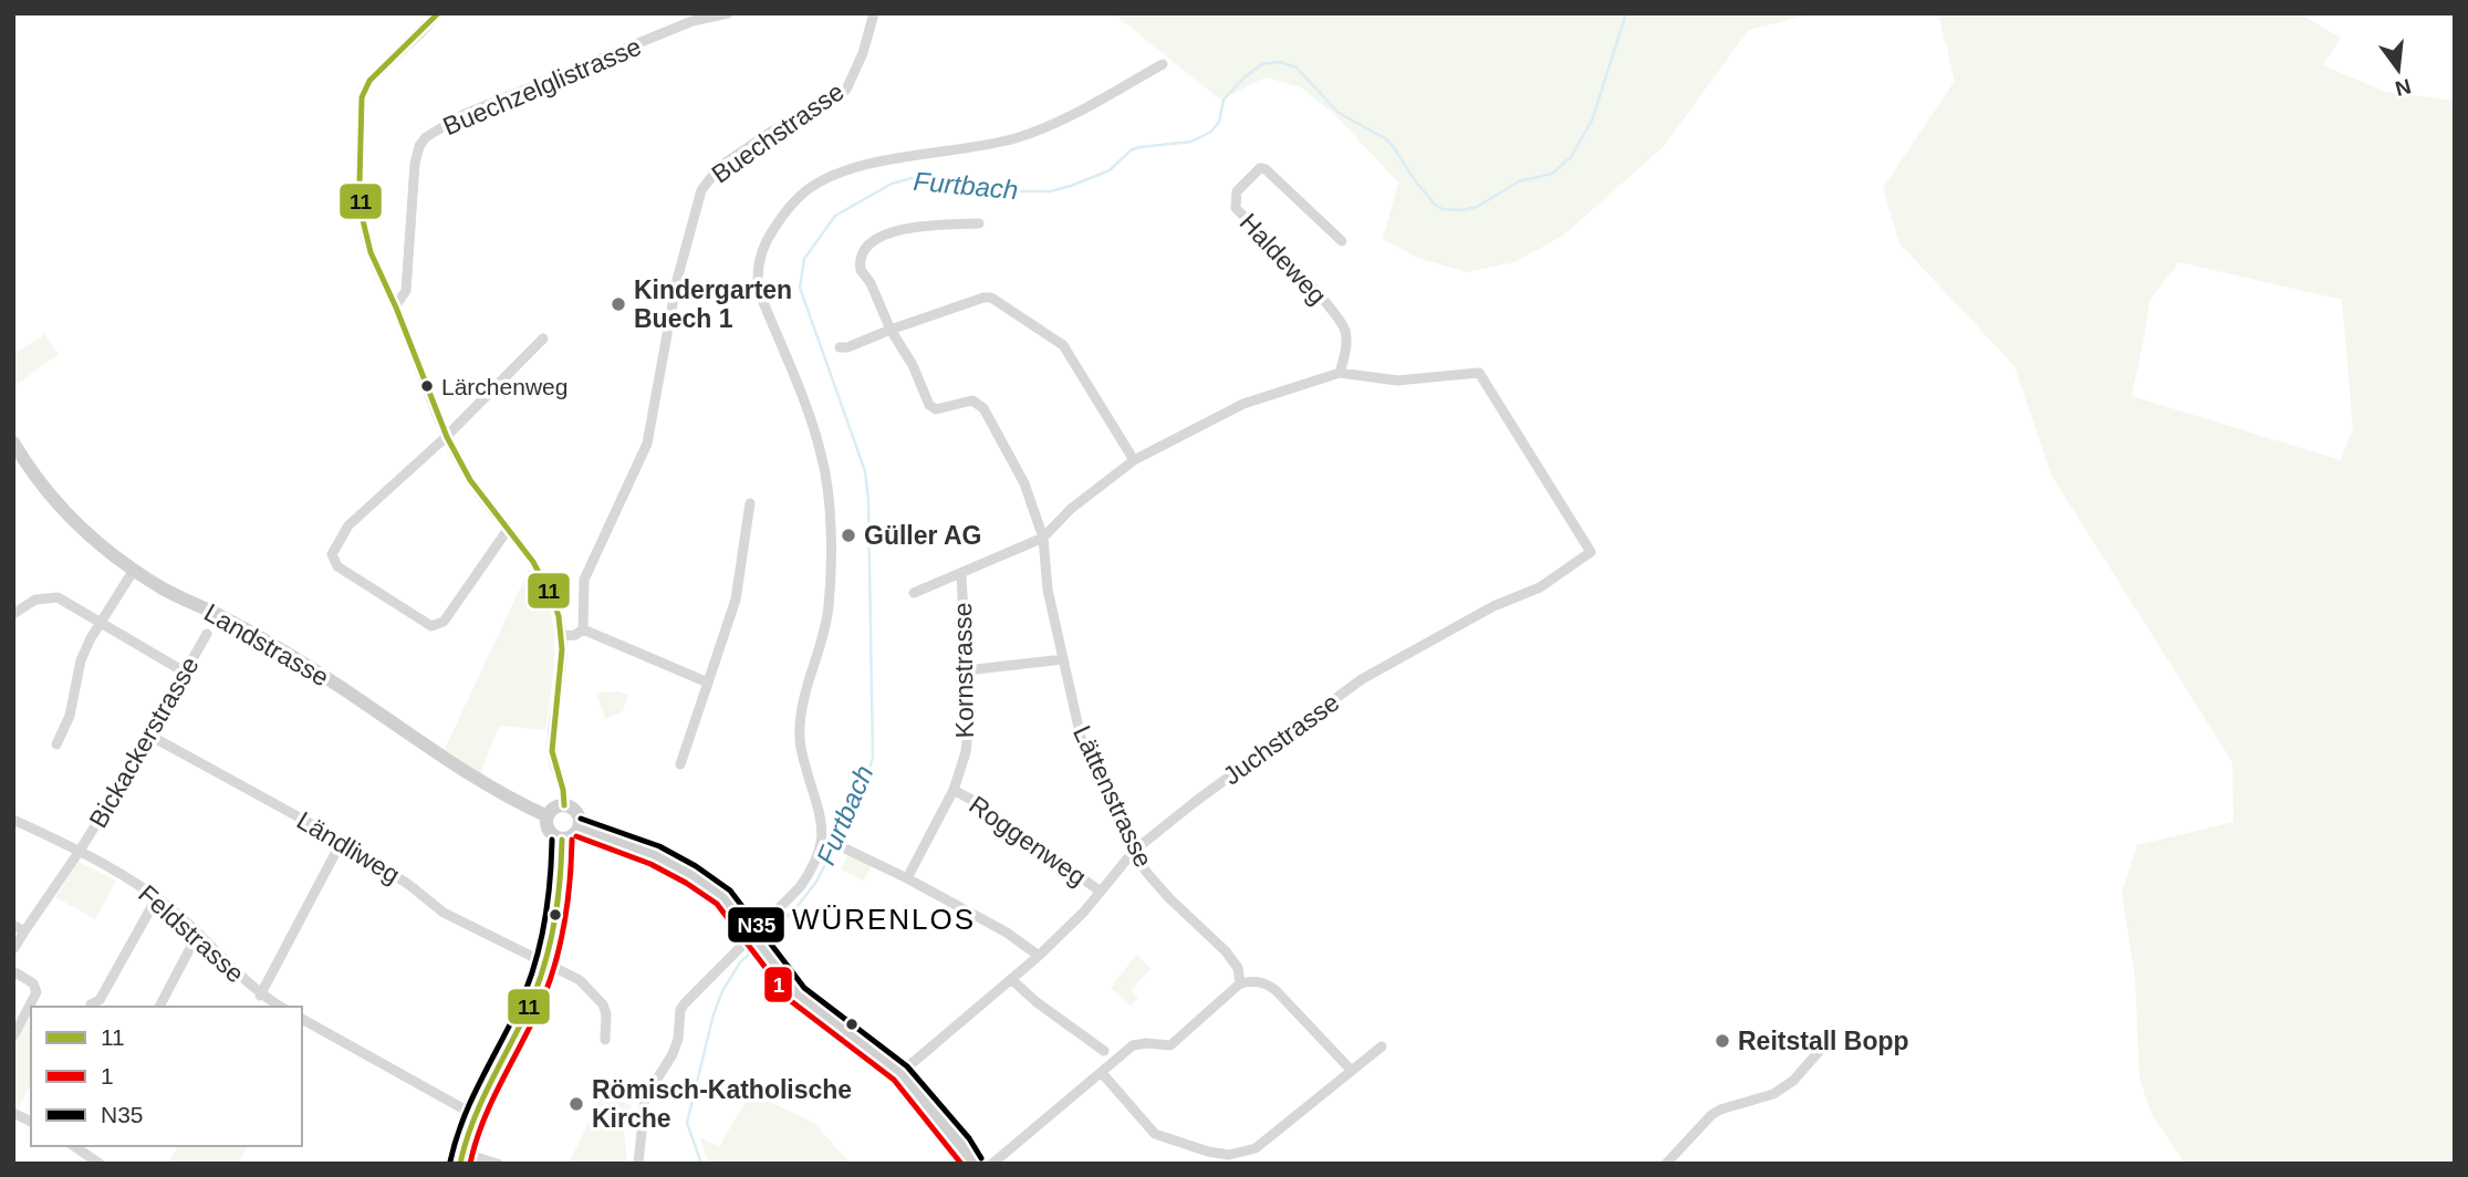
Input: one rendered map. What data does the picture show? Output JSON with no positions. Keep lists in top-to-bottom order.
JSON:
{
  "streets": {
    "main road": ["Landstrasse"],
    "street": [
      "Buechzelglistrasse",
      "Buechstrasse",
      "Haldeweg",
      "Kornstrasse",
      "Juchstrasse",
      "Bickackerstrasse",
      "Lättenstrasse",
      "Roggenweg",
      "Ländliweg",
      "Feldstrasse"
    ]
  },
  "crossings": [
    ["Haldeweg", "Juchstrasse"],
    ["Kornstrasse", "Roggenweg"],
    ["Juchstrasse", "Lättenstrasse"],
    ["Juchstrasse", "Roggenweg"],
    ["Bickackerstrasse", "Ländliweg"],
    ["Bickackerstrasse", "Feldstrasse"]
  ],
  "districts": ["WÜRENLOS"],
  "water": ["Furtbach"],
  "places": [
    "Kindergarten Buech 1",
    "Lärchenweg",
    "Güller AG",
    "Reitstall Bopp",
    "Römisch-Katholische Kirche"
  ],
  "lines": ["transit line 11", "transit line N35", "transit line 1"],
  "legend": ["11", "1", "N35"],
  "north": "bottom"
}
